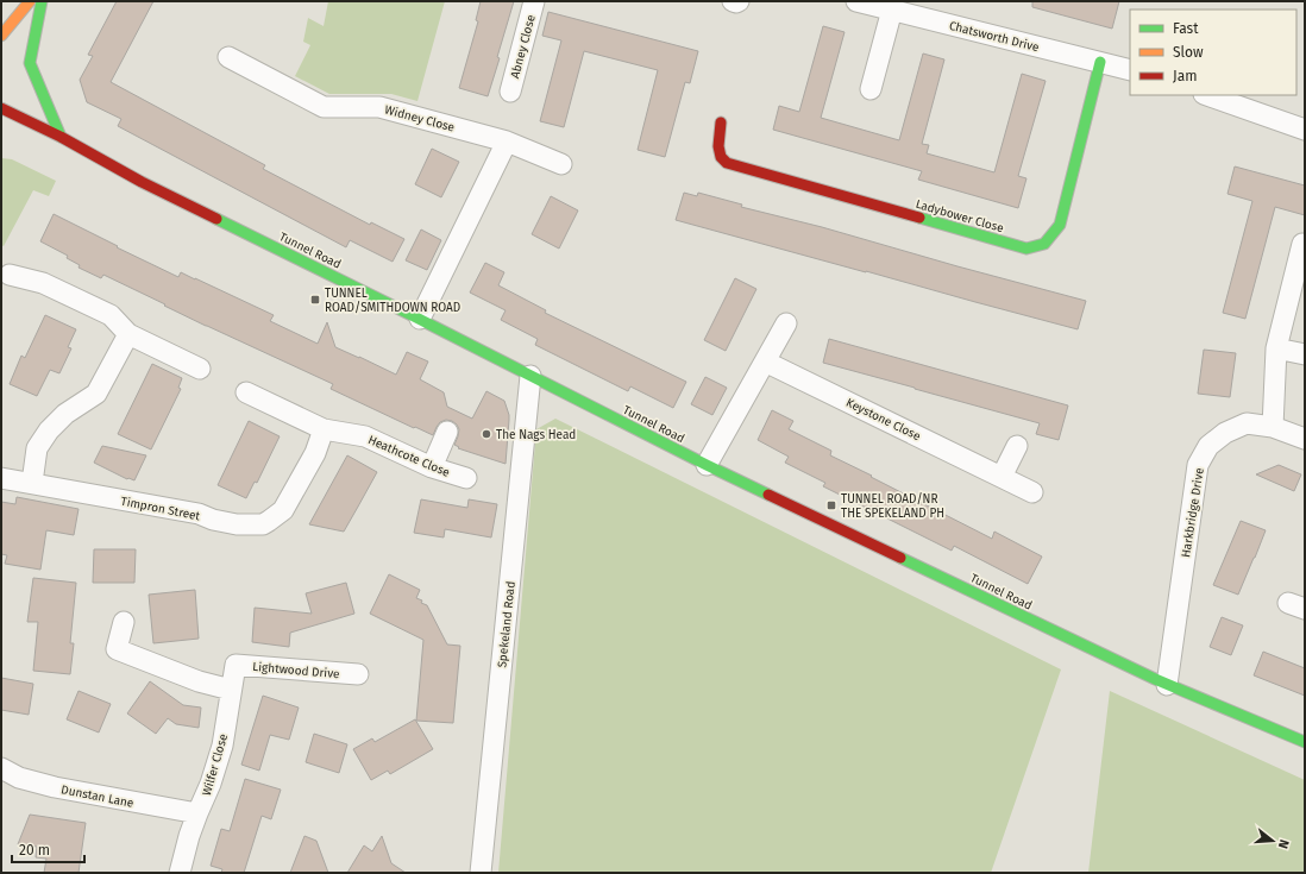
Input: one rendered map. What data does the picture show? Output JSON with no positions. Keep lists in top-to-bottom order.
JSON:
{
  "streets": {
    "main road": ["Ladybower Close", "Tunnel Road"],
    "street": [
      "Chatsworth Drive",
      "Abney Close",
      "Widney Close",
      "Keystone Close",
      "Heathcote Close",
      "Timpron Street",
      "Harkbridge Drive",
      "Spekeland Road",
      "Lightwood Drive",
      "Wilfer Close",
      "Dunstan Lane"
    ]
  },
  "crossings": [
    ["Chatsworth Drive", "Ladybower Close"],
    ["Tunnel Road", "Harkbridge Drive"],
    ["Tunnel Road", "Spekeland Road"],
    ["Heathcote Close", "Timpron Street"],
    ["Lightwood Drive", "Wilfer Close"],
    ["Wilfer Close", "Dunstan Lane"]
  ],
  "places": {
    "transit": ["TUNNEL ROAD/SMITHDOWN ROAD", "TUNNEL ROAD/NR THE SPEKELAND PH"],
    "other": ["The Nags Head"]
  },
  "legend": ["Fast", "Slow", "Jam"],
  "scale_bar": "20 m",
  "north": "right"
}
